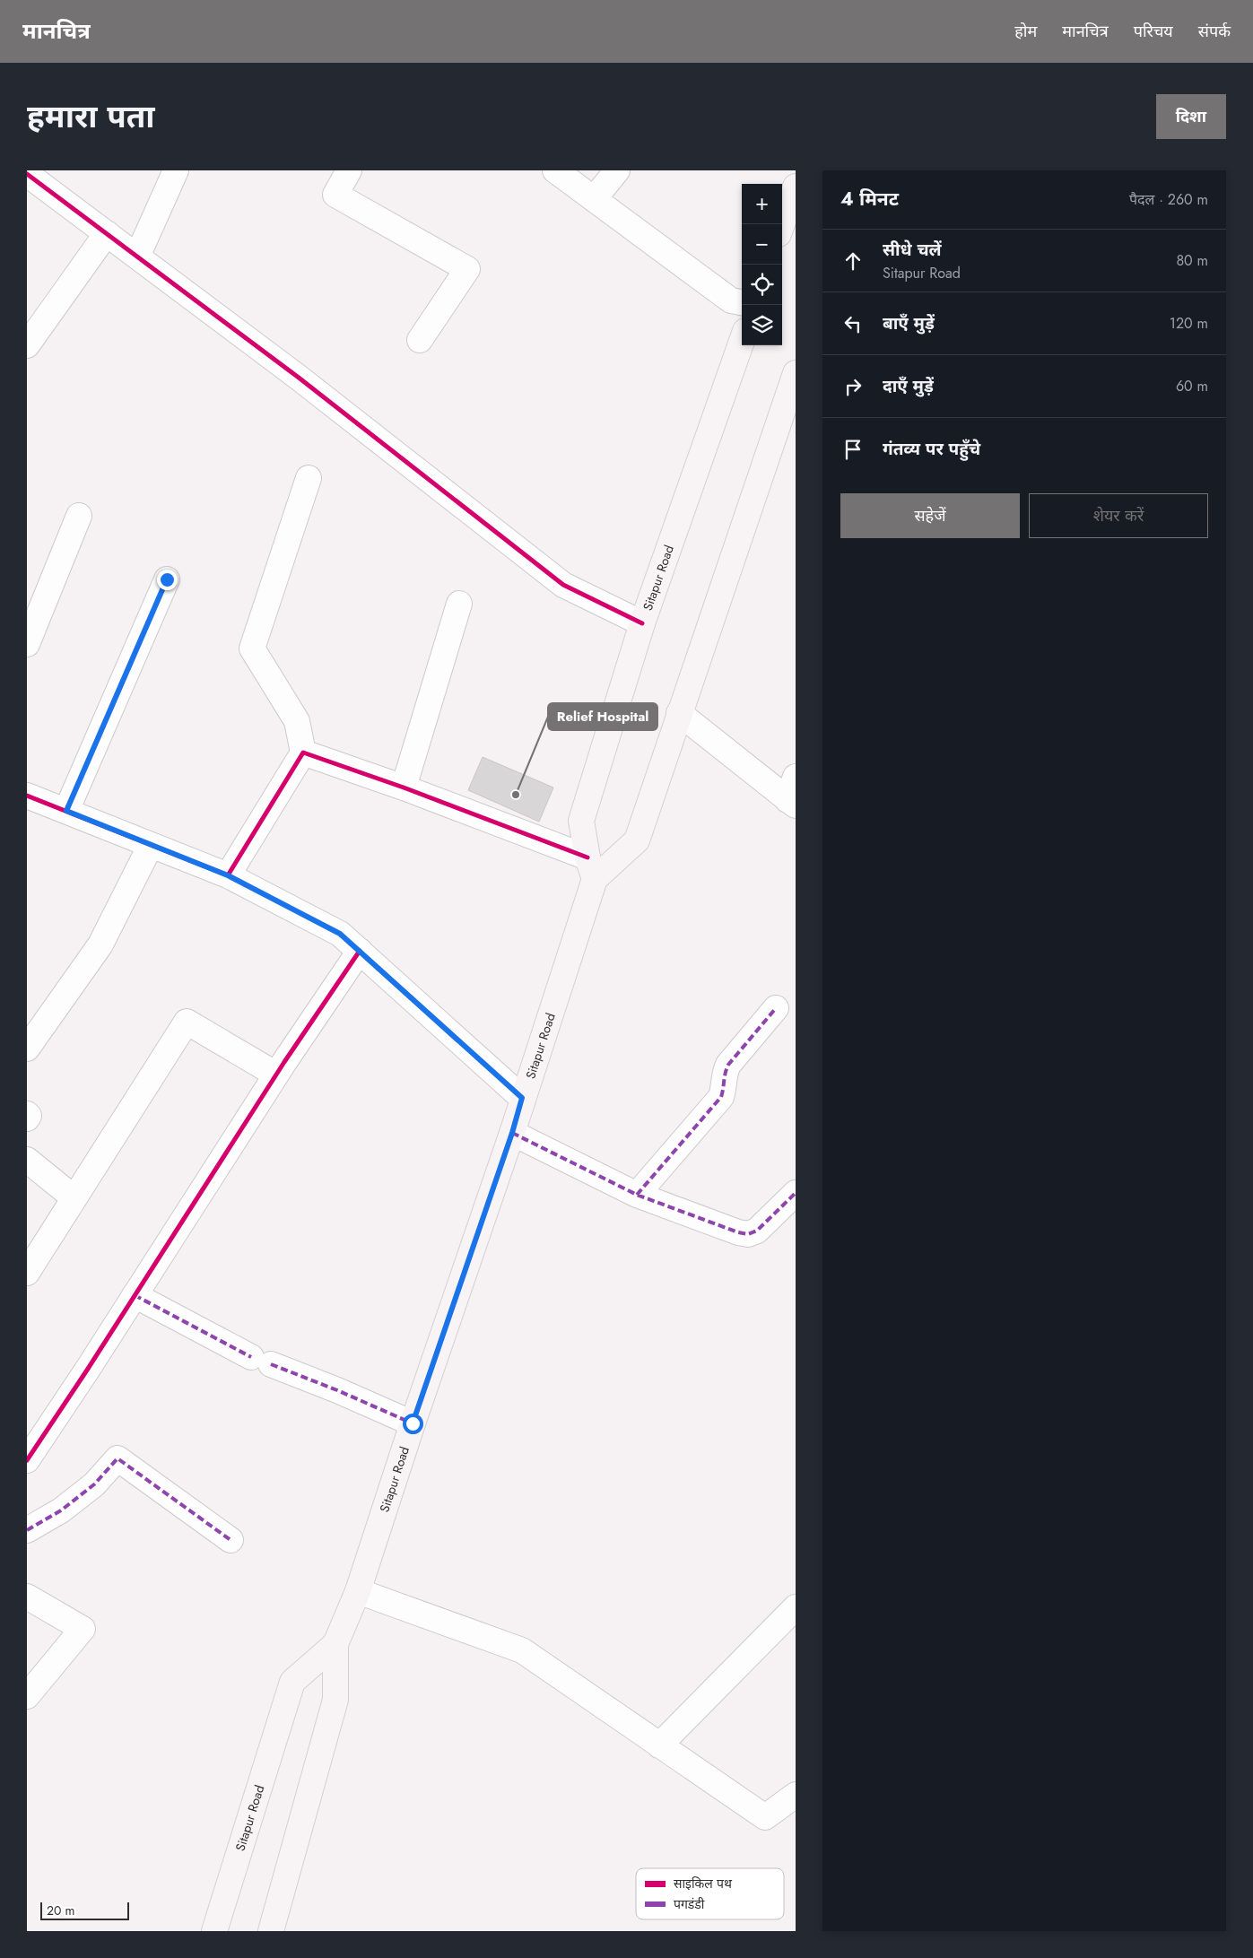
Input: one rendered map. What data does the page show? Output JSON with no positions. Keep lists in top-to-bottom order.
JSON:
{
  "streets": {
    "main road": ["Sitapur Road"]
  },
  "places": ["Relief Hospital"],
  "legend": ["साइकिल पथ", "पगडंडी"],
  "scale_bar": "20 m",
  "page": {
    "header": "मानचित्र",
    "nav": [
      "होम",
      "मानचित्र",
      "परिचय",
      "संपर्क"
    ],
    "title": "हमारा पता",
    "buttons": [
      "दिशा",
      ["सहेजें", "शेयर करें"]
    ],
    "heading": ["4 मिनट", "पैदल · 260 m"],
    "map_buttons": ["+", "−"],
    "list": [
      ["सीधे चलें", "Sitapur Road", "80 m"],
      ["बाएँ मुड़ें", "120 m"],
      ["दाएँ मुड़ें", "60 m"],
      "गंतव्य पर पहुँचे"
    ],
    "scale": "20 m"
  }
}
